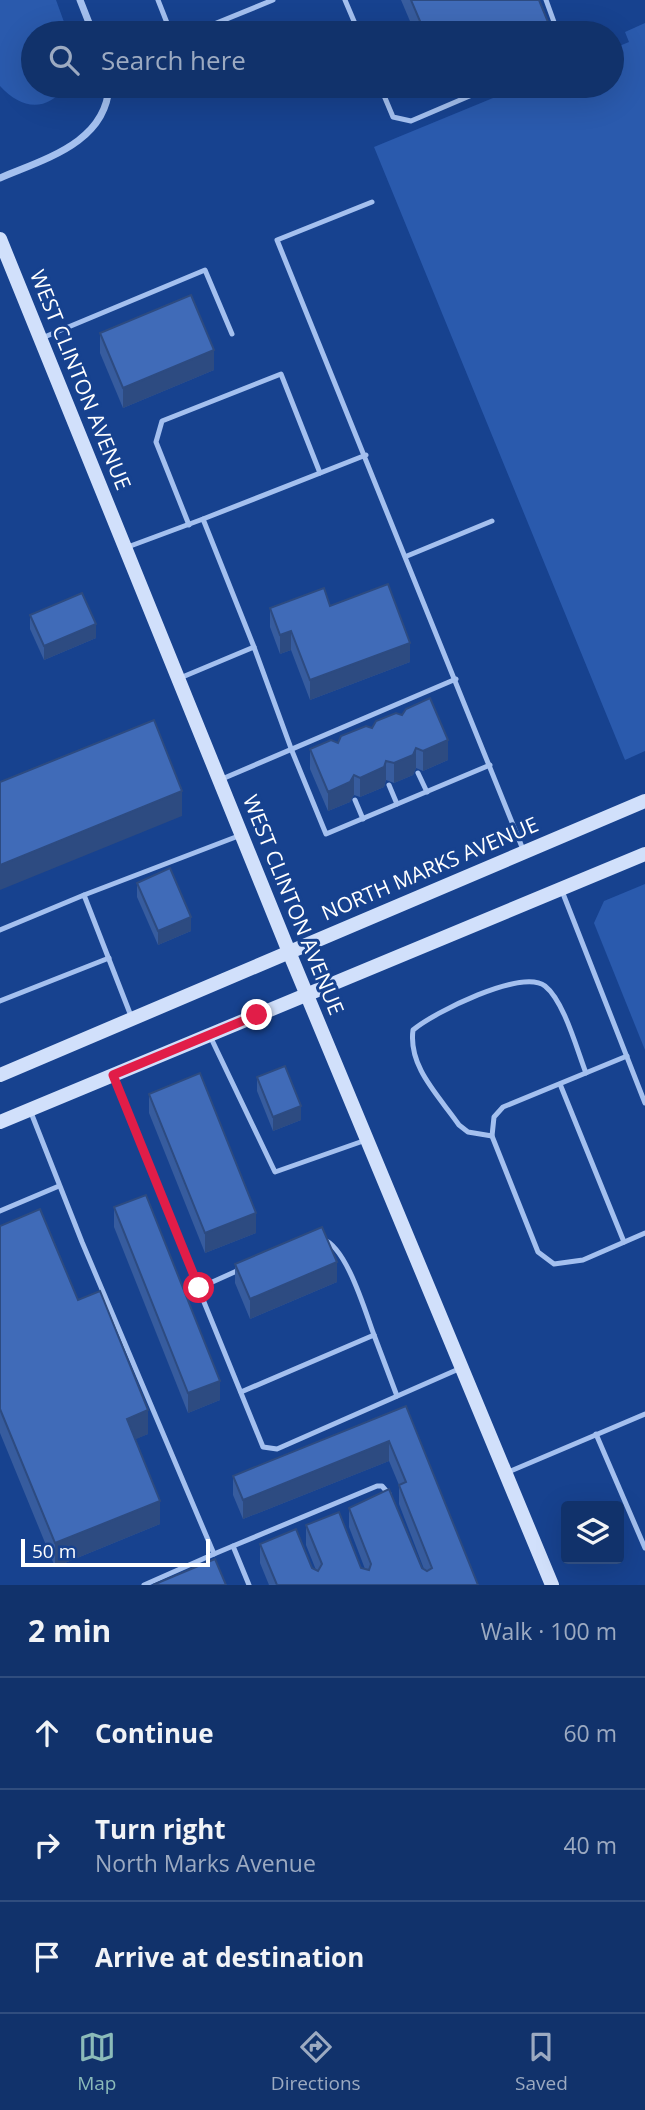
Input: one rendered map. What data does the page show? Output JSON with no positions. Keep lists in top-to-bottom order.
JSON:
{
  "streets": {
    "main road": ["WEST CLINTON AVENUE", "NORTH MARKS AVENUE"]
  },
  "crossings": [
    ["WEST CLINTON AVENUE", "NORTH MARKS AVENUE"]
  ],
  "scale_bar": "50 m",
  "page": {
    "search": "Search here",
    "scale": "50 m",
    "heading": ["2 min", "Walk · 100 m"],
    "list": [
      ["Continue", "60 m"],
      ["Turn right", "North Marks Avenue", "40 m"],
      "Arrive at destination"
    ],
    "nav": ["Map", "Directions", "Saved"]
  }
}
